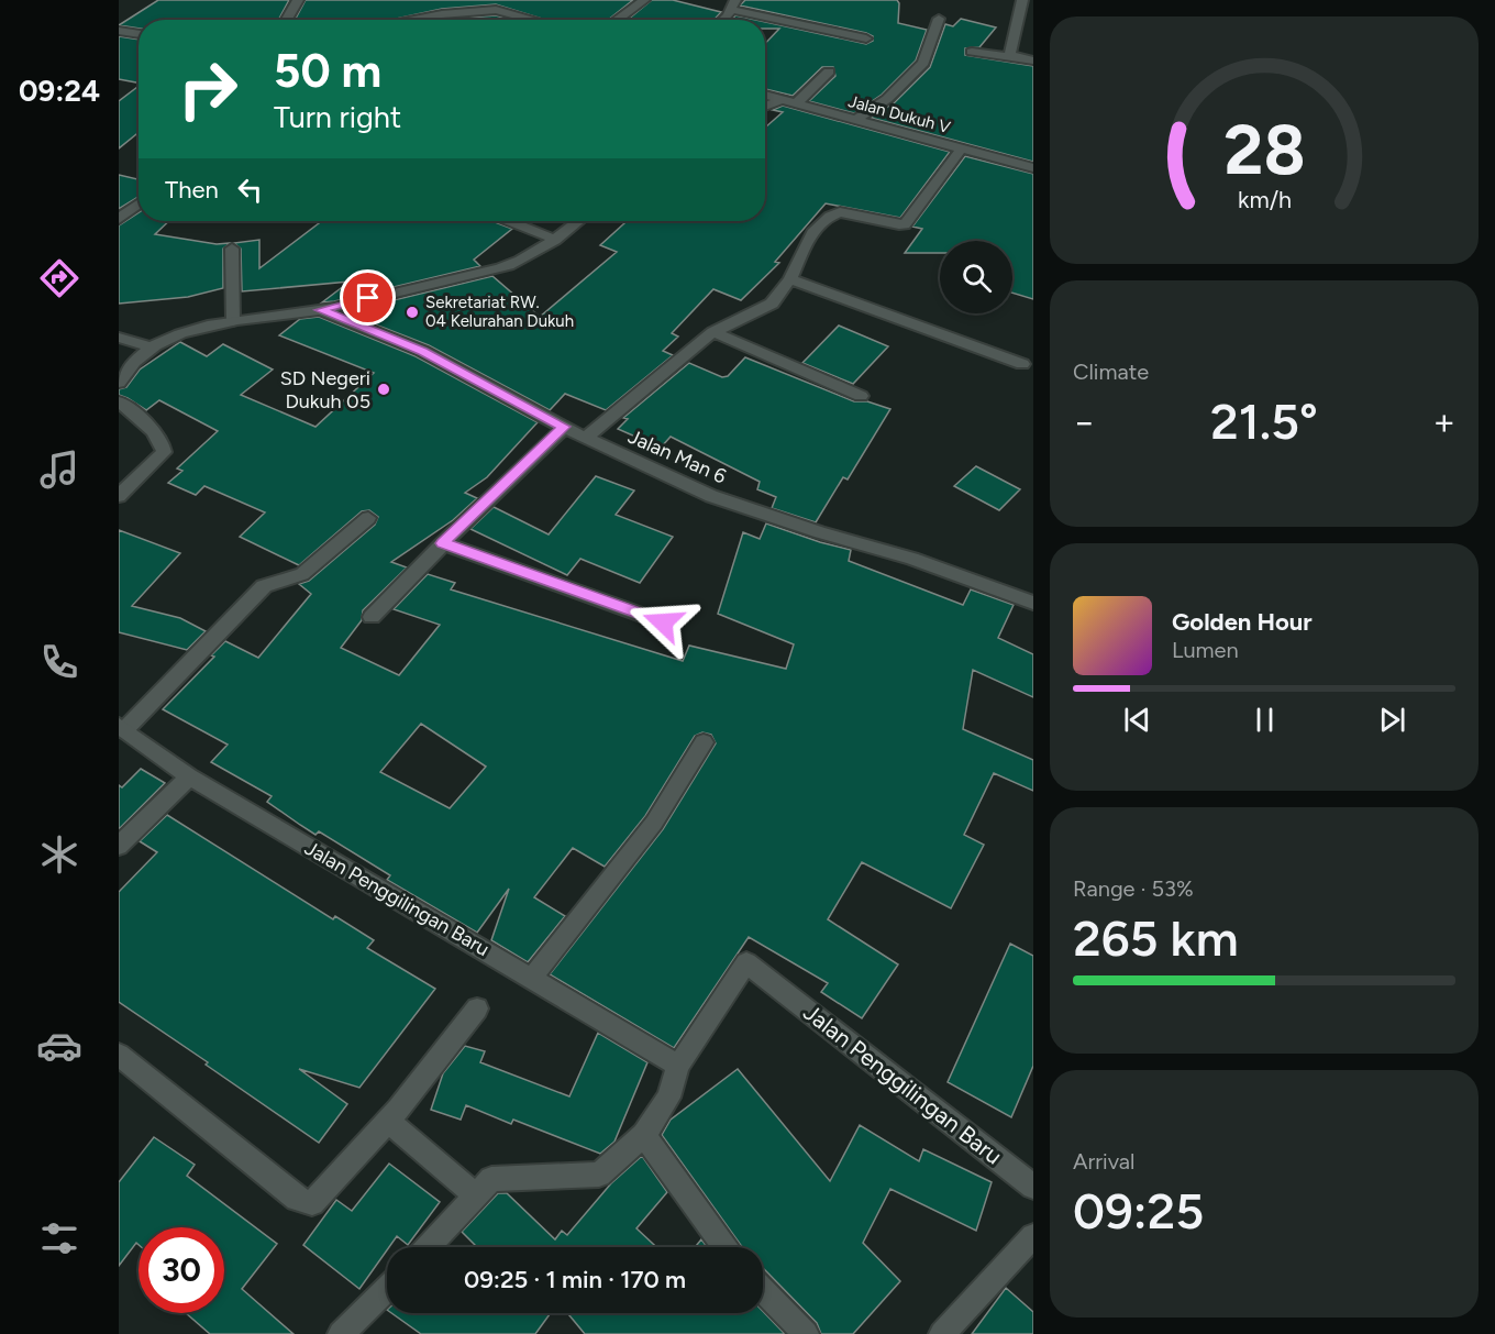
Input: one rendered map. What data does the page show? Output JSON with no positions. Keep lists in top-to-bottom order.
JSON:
{
  "streets": {
    "street": ["Jalan Dukuh V", "Jalan Man 6", "Jalan Penggilingan Baru"]
  },
  "places": ["Sekretariat RW. 04 Kelurahan Dukuh", "SD Negeri Dukuh 05"],
  "page": {
    "tabs": "09:24",
    "turn": ["50 m", "Turn right"],
    "then": "Then",
    "tile": [
      "Climate",
      ["Range · 53%", "265 km"],
      ["Arrival", "09:25"]
    ],
    "heat": ["−", "21.5°", "+"],
    "song": ["Golden Hour", "Lumen"],
    "limit": "30",
    "trip": "09:25 · 1 min · 170 m",
    "gauge": ["28", "km/h"]
  }
}
